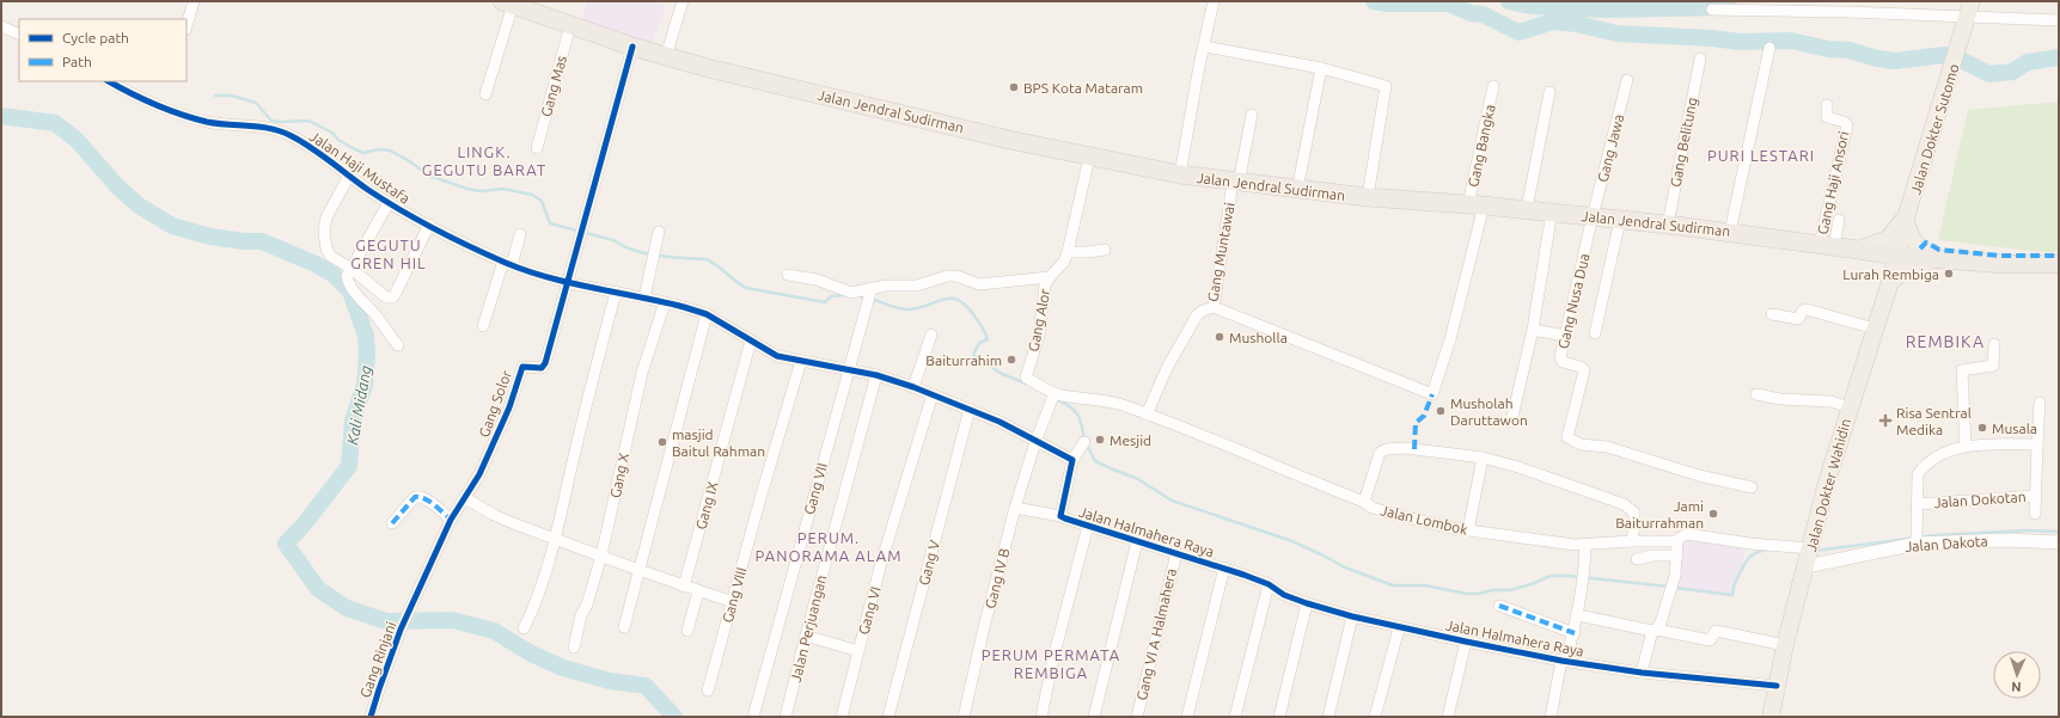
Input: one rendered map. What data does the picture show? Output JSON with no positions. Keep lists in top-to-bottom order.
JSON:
{
  "streets": {
    "highway": ["Jalan Jendral Sudirman"],
    "main road": ["Jalan Dokter Sutomo", "Jalan Dokter Wahidin"],
    "street": [
      "Gang Mas",
      "Gang Belitung",
      "Gang Bangka",
      "Gang Jawa",
      "Jalan Haji Mustafa",
      "Gang Haji Ansori",
      "Gang Muntawai",
      "Gang Nusa Dua",
      "Gang Alor",
      "Gang Solor",
      "Gang X",
      "Gang VII",
      "Jalan Dokotan",
      "Gang IX",
      "Jalan Lombok",
      "Jalan Halmahera Raya",
      "Jalan Dakota",
      "Gang V",
      "Gang IV B",
      "Gang VIII",
      "Gang VI",
      "Jalan Perjuangan",
      "Gang VI A Halmahera",
      "Gang Rinjani"
    ]
  },
  "crossings": [
    ["Gang Mas", "Jalan Jendral Sudirman"],
    ["Jalan Jendral Sudirman", "Jalan Dokter Sutomo"],
    ["Jalan Jendral Sudirman", "Gang Belitung"],
    ["Jalan Jendral Sudirman", "Gang Bangka"],
    ["Jalan Jendral Sudirman", "Gang Jawa"],
    ["Jalan Jendral Sudirman", "Gang Haji Ansori"],
    ["Jalan Jendral Sudirman", "Gang Muntawai"],
    ["Jalan Jendral Sudirman", "Gang Nusa Dua"],
    ["Jalan Jendral Sudirman", "Gang Alor"],
    ["Jalan Jendral Sudirman", "Gang Solor"],
    ["Jalan Jendral Sudirman", "Jalan Dokter Wahidin"],
    ["Jalan Dokter Sutomo", "Jalan Dokter Wahidin"],
    ["Gang Bangka", "Gang Muntawai"],
    ["Gang Jawa", "Gang Nusa Dua"],
    ["Jalan Haji Mustafa", "Gang Solor"],
    ["Gang Muntawai", "Jalan Lombok"],
    ["Gang Alor", "Jalan Lombok"],
    ["Gang Solor", "Gang Rinjani"],
    ["Jalan Dokter Wahidin", "Jalan Lombok"],
    ["Jalan Dokter Wahidin", "Jalan Halmahera Raya"],
    ["Jalan Dokter Wahidin", "Jalan Dakota"],
    ["Jalan Dokotan", "Jalan Dakota"],
    ["Jalan Lombok", "Jalan Dakota"],
    ["Jalan Halmahera Raya", "Gang VI A Halmahera"]
  ],
  "districts": [
    "LINGK. GEGUTU BARAT",
    "PURI LESTARI",
    "GEGUTU GREN HIL",
    "REMBIKA",
    "PERUM. PANORAMA ALAM",
    "PERUM PERMATA REMBIGA"
  ],
  "water": ["Kali Midang"],
  "places": {
    "other": [
      "BPS Kota Mataram",
      "Lurah Rembiga",
      "Musholla",
      "Baiturrahim",
      "Musholah Daruttawon",
      "Musala",
      "Mesjid",
      "masjid Baitul Rahman",
      "Jami Baiturrahman"
    ],
    "health": ["Risa Sentral Medika"]
  },
  "legend": ["Cycle path", "Path"],
  "north": "bottom"
}
